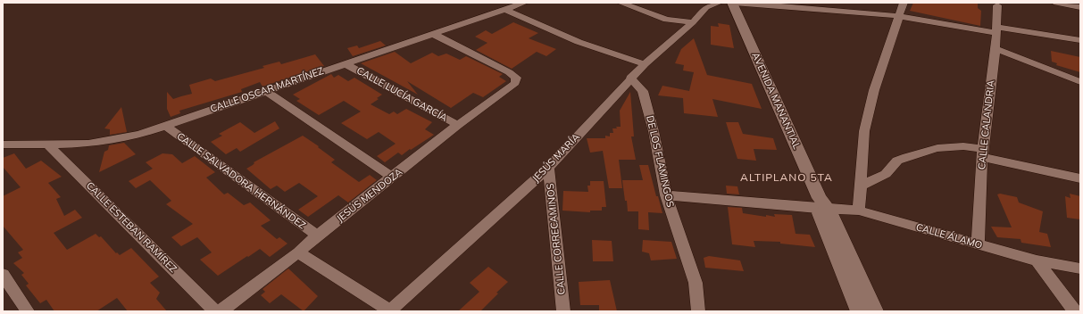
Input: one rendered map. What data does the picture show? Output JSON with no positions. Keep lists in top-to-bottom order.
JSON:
{
  "streets": {
    "street": [
      "CALLE OSCAR MARTÍNEZ",
      "CALLE LUCÍA GARCÍA",
      "AVENIDA MANANTIAL",
      "CALLE CALANDRIA",
      "JESÚS MARÍA",
      "DE LOS FLAMINGOS",
      "CALLE SALVADORA HERNÁNDEZ",
      "JESÚS MENDOZA",
      "CALLE ESTEBAN RAMÍREZ",
      "CALLE ÁLAMO",
      "CALLE CORRECAMINOS"
    ]
  },
  "crossings": [
    ["CALLE OSCAR MARTÍNEZ", "CALLE LUCÍA GARCÍA"],
    ["CALLE OSCAR MARTÍNEZ", "CALLE SALVADORA HERNÁNDEZ"],
    ["CALLE OSCAR MARTÍNEZ", "JESÚS MENDOZA"],
    ["CALLE OSCAR MARTÍNEZ", "CALLE ESTEBAN RAMÍREZ"],
    ["CALLE LUCÍA GARCÍA", "JESÚS MENDOZA"],
    ["AVENIDA MANANTIAL", "CALLE ÁLAMO"],
    ["CALLE CALANDRIA", "CALLE ÁLAMO"],
    ["JESÚS MARÍA", "DE LOS FLAMINGOS"],
    ["JESÚS MARÍA", "CALLE CORRECAMINOS"],
    ["DE LOS FLAMINGOS", "CALLE ÁLAMO"],
    ["CALLE SALVADORA HERNÁNDEZ", "JESÚS MENDOZA"]
  ],
  "districts": ["ALTIPLANO 5TA"]
}
